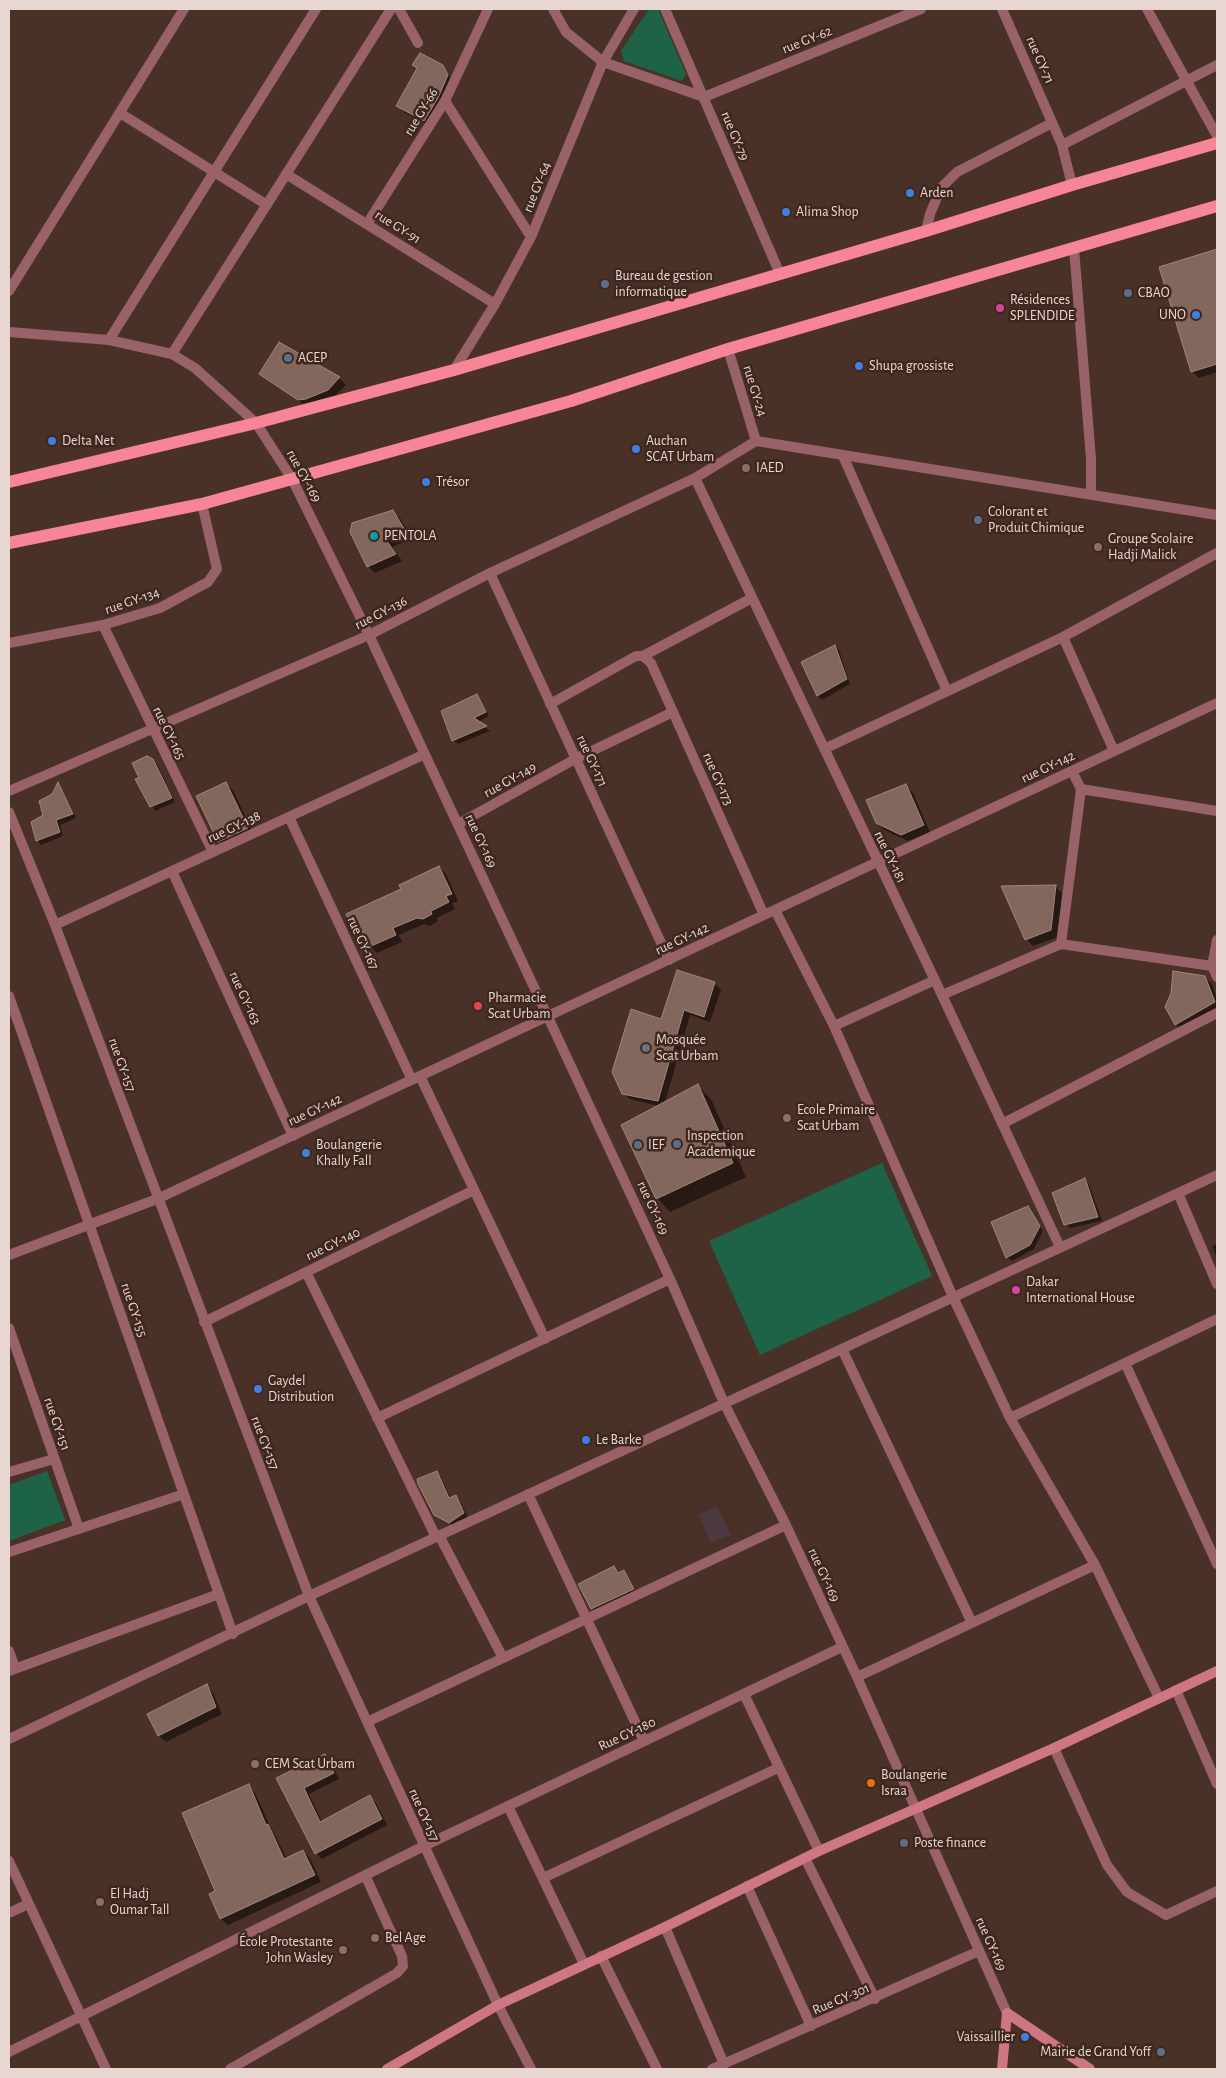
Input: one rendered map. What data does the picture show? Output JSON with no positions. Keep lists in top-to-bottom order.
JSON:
{
  "streets": {
    "street": [
      "rue GY-62",
      "rue GY-71",
      "rue GY-66",
      "rue GY-79",
      "rue GY-64",
      "rue GY-91",
      "rue GY-24",
      "rue GY-169",
      "rue GY-134",
      "rue GY-136",
      "rue GY-165",
      "rue GY-171",
      "rue GY-142",
      "rue GY-173",
      "rue GY-149",
      "rue GY-138",
      "rue GY-181",
      "rue GY-167",
      "rue GY-163",
      "rue GY-157",
      "rue GY-140",
      "rue GY-155",
      "rue GY-151",
      "Rue GY-180",
      "Rue GY-301"
    ]
  },
  "crossings": [
    ["rue GY-62", "rue GY-79"],
    ["rue GY-66", "rue GY-91"],
    ["rue GY-64", "rue GY-91"],
    ["rue GY-24", "rue GY-136"],
    ["rue GY-169", "rue GY-136"],
    ["rue GY-169", "rue GY-142"],
    ["rue GY-169", "rue GY-149"],
    ["rue GY-169", "rue GY-138"],
    ["rue GY-169", "Rue GY-180"],
    ["rue GY-169", "Rue GY-301"],
    ["rue GY-134", "rue GY-165"],
    ["rue GY-136", "rue GY-165"],
    ["rue GY-136", "rue GY-171"],
    ["rue GY-136", "rue GY-181"],
    ["rue GY-165", "rue GY-138"],
    ["rue GY-171", "rue GY-142"],
    ["rue GY-171", "rue GY-149"],
    ["rue GY-142", "rue GY-173"],
    ["rue GY-142", "rue GY-181"],
    ["rue GY-142", "rue GY-167"],
    ["rue GY-142", "rue GY-163"],
    ["rue GY-142", "rue GY-157"],
    ["rue GY-142", "rue GY-155"],
    ["rue GY-173", "rue GY-149"],
    ["rue GY-138", "rue GY-167"],
    ["rue GY-138", "rue GY-163"],
    ["rue GY-138", "rue GY-157"],
    ["rue GY-167", "rue GY-140"],
    ["rue GY-157", "rue GY-140"],
    ["rue GY-157", "Rue GY-180"]
  ],
  "places": [
    "Arden",
    "Alima Shop",
    "Bureau de gestion informatique",
    "CBAO",
    "Résidences SPLENDIDE",
    "UNO",
    "ACEP",
    "Shupa grossiste",
    "Delta Net",
    "Auchan SCAT Urbam",
    "IAED",
    "Trésor",
    "Colorant et Produit Chimique",
    "PENTOLA",
    "Groupe Scolaire Hadji Malick",
    "Pharmacie Scat Urbam",
    "Mosquée Scat Urbam",
    "Ecole Primaire Scat Urbam",
    "Inspection Academique",
    "IEF",
    "Boulangerie Khally Fall",
    "Dakar International House",
    "Gaydel Distribution",
    "Le Barke",
    "CEM Scat Urbam",
    "Boulangerie Israa",
    "Poste finance",
    "El Hadj Oumar Tall",
    "Bel Age",
    "École Protestante John Wasley",
    "Vaissaillier",
    "Mairie de Grand Yoff"
  ]
}
